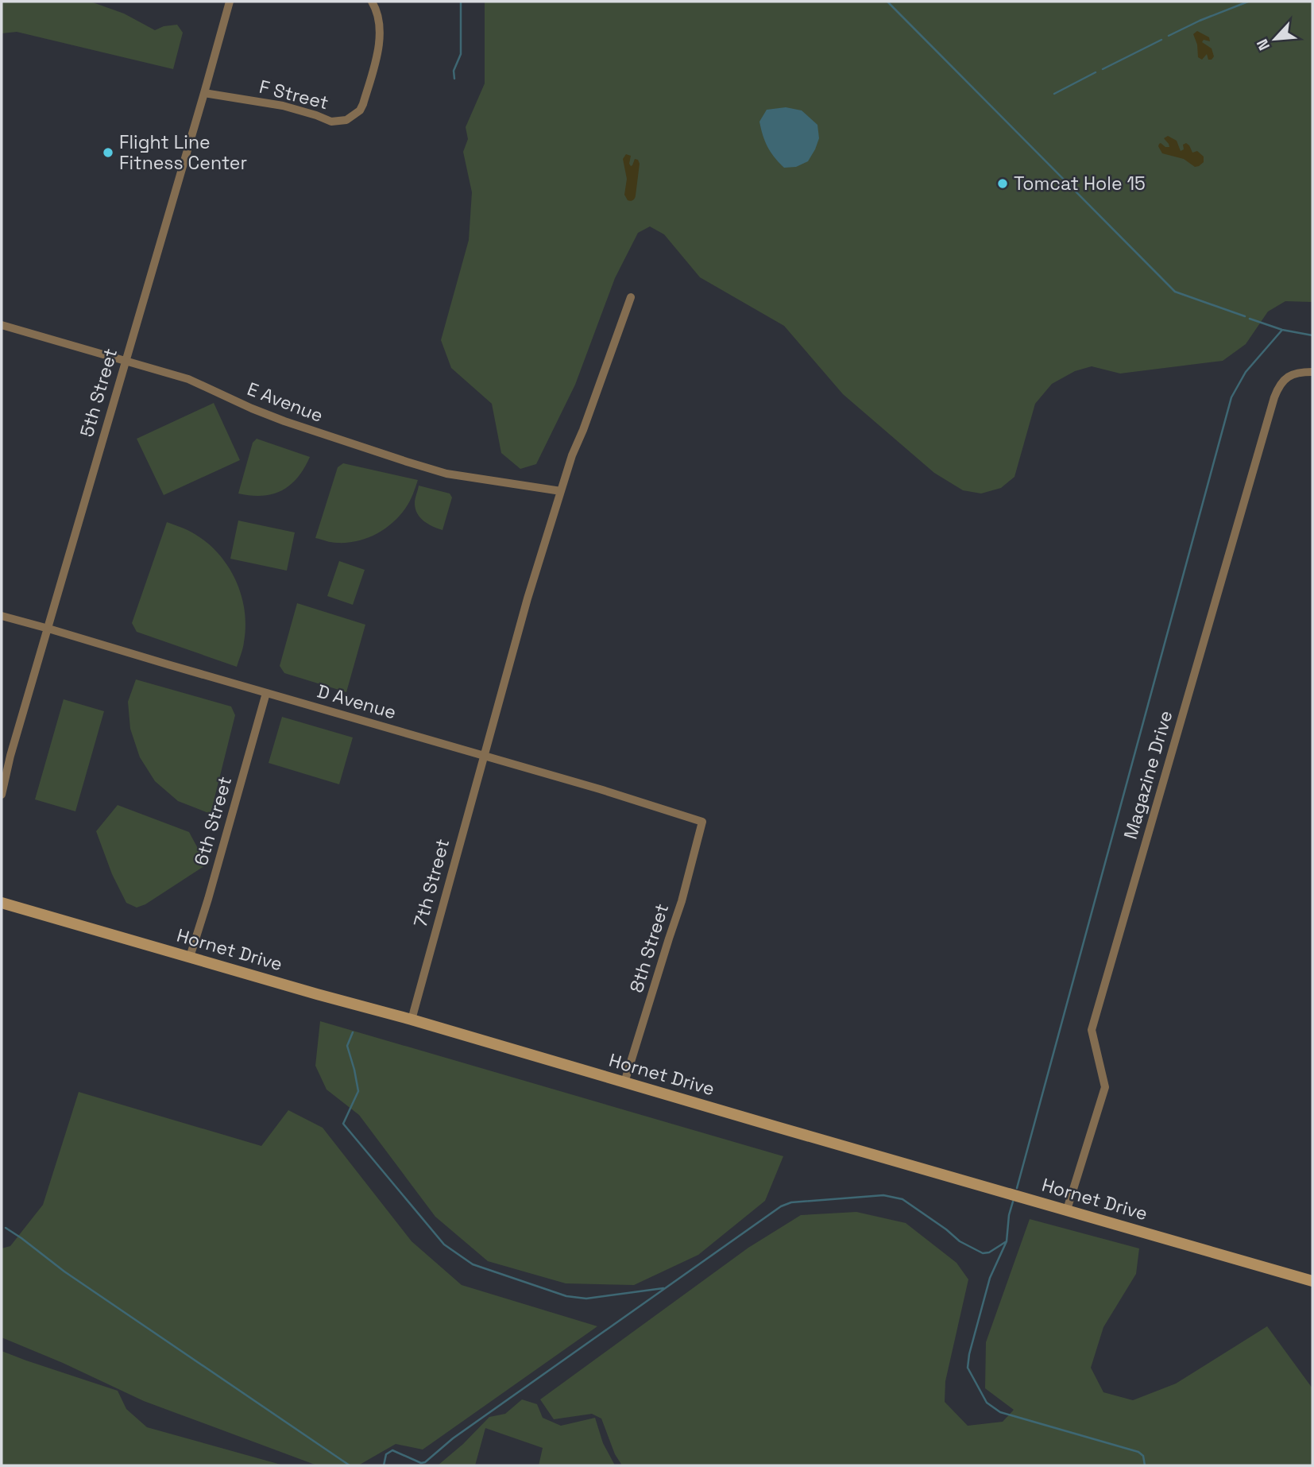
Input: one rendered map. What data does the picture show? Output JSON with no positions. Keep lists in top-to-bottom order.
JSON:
{
  "streets": {
    "main road": ["Hornet Drive"],
    "street": [
      "F Street",
      "5th Street",
      "E Avenue",
      "D Avenue",
      "Magazine Drive",
      "6th Street",
      "7th Street",
      "8th Street"
    ]
  },
  "crossings": [
    ["F Street", "5th Street"],
    ["5th Street", "E Avenue"],
    ["5th Street", "D Avenue"],
    ["E Avenue", "7th Street"],
    ["D Avenue", "6th Street"],
    ["D Avenue", "7th Street"],
    ["D Avenue", "8th Street"],
    ["Magazine Drive", "Hornet Drive"],
    ["6th Street", "Hornet Drive"],
    ["7th Street", "Hornet Drive"],
    ["8th Street", "Hornet Drive"]
  ],
  "places": ["Flight Line Fitness Center", "Tomcat Hole 15"],
  "north": "bottom left"
}
